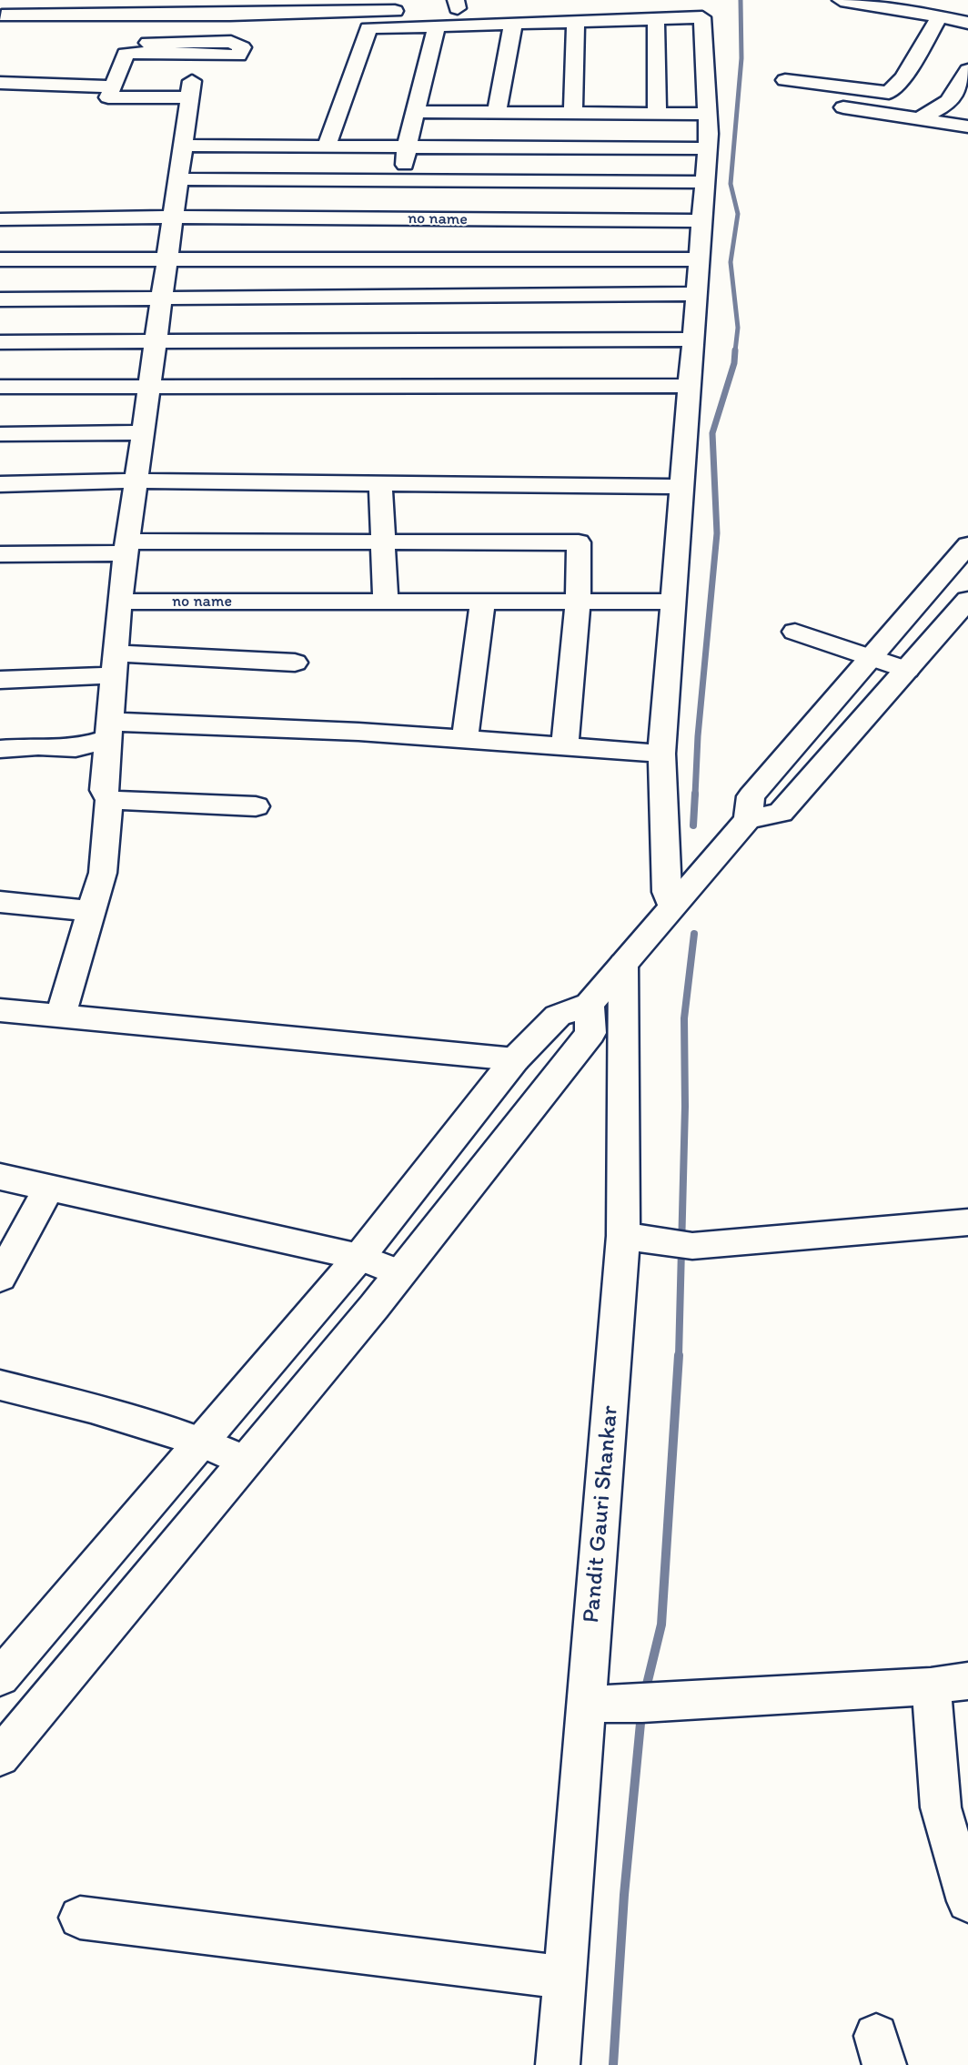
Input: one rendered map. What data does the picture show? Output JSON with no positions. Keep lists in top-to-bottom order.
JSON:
{
  "streets": {
    "street": ["no name", "Pandit Gauri Shankar"]
  }
}
